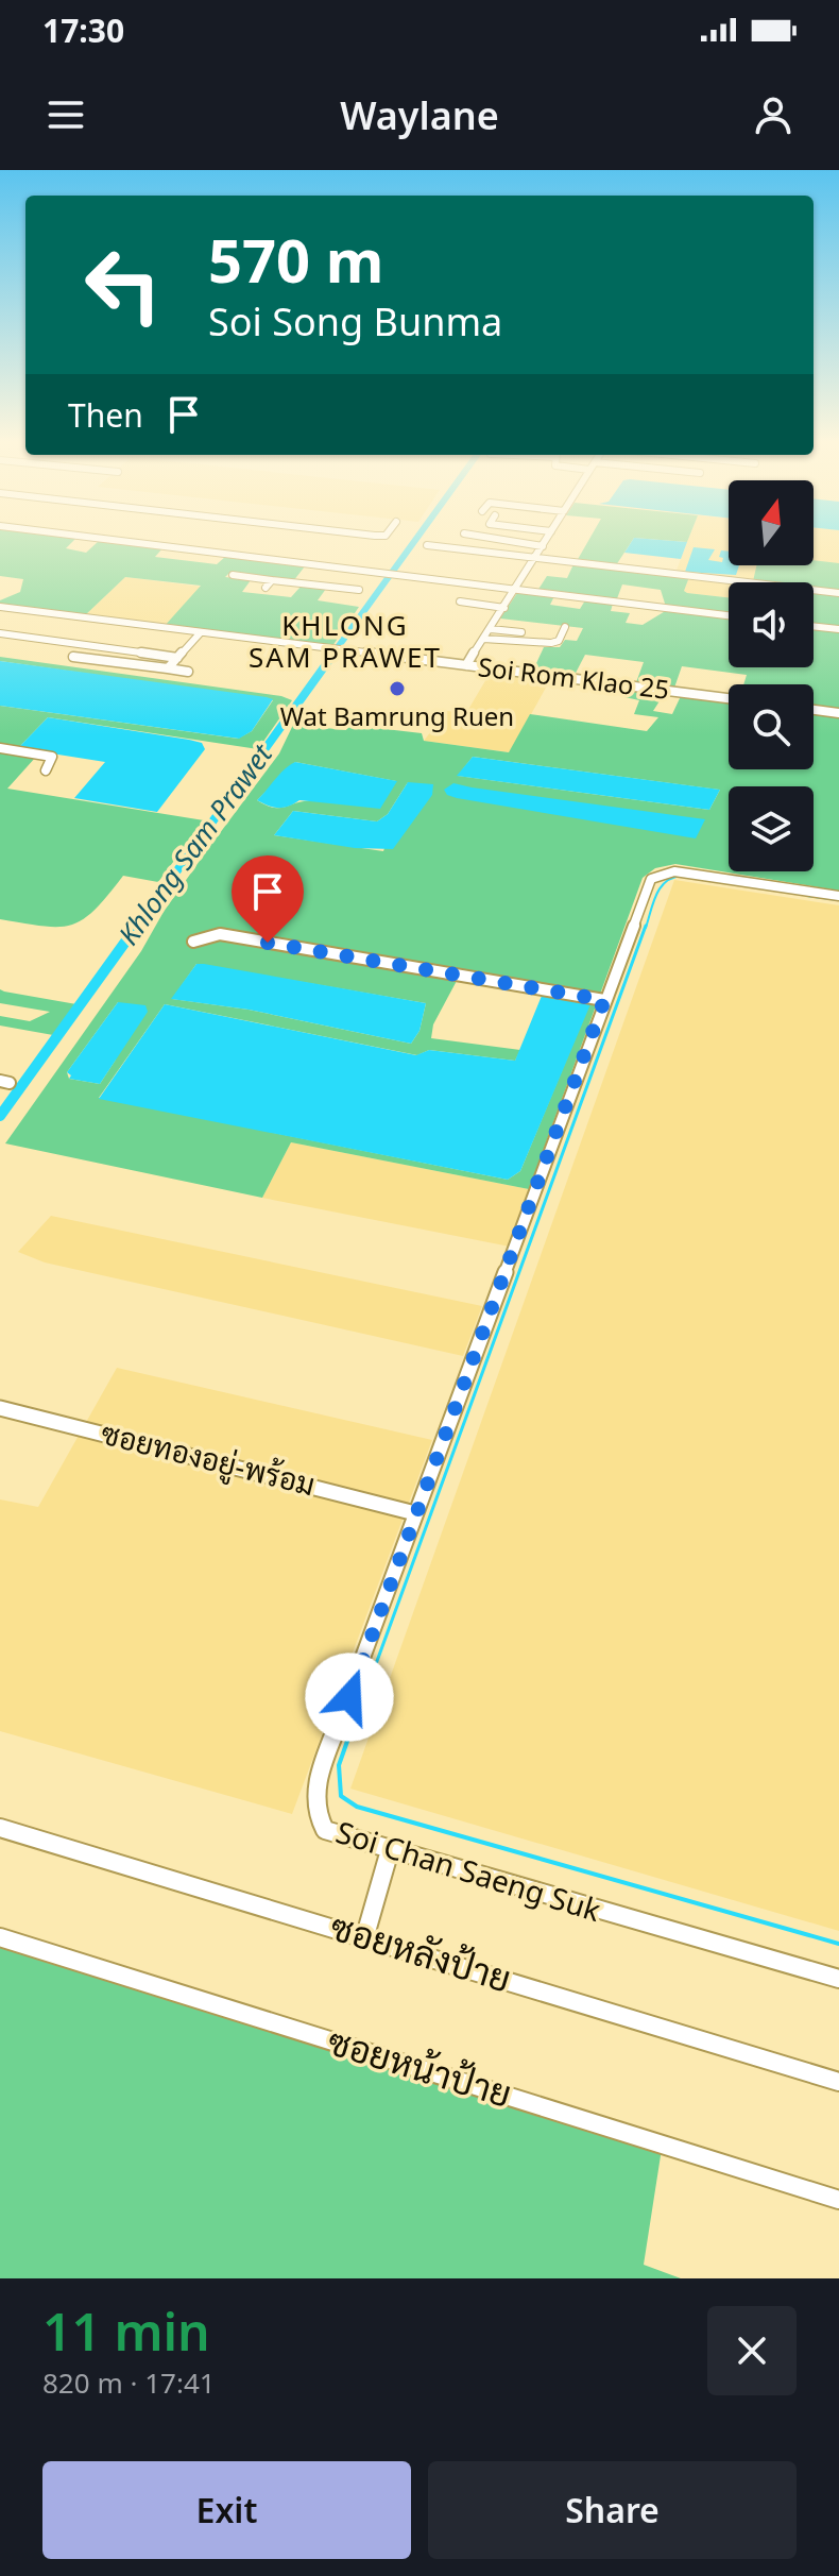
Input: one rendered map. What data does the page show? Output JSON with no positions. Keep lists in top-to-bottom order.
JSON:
{
  "streets": {
    "street": [
      "Soi Rom Klao 25",
      "ซอยทองอยู่-พร้อม",
      "Soi Chan Saeng Suk",
      "ซอยหลังป้าย",
      "ซอยหน้าป้าย"
    ]
  },
  "crossings": [
    ["ซอยทองอยู่-พร้อม", "Soi Chan Saeng Suk"]
  ],
  "districts": ["KHLONG SAM PRAWET"],
  "water": ["Khlong Sam Prawet"],
  "places": ["Wat Bamrung Ruen"],
  "north": "top",
  "page": {
    "status": "17:30",
    "header": "Waylane",
    "turn": ["570 m", "Soi Song Bunma"],
    "then": "Then",
    "heading": ["11 min", "820 m · 17:41"],
    "buttons": ["Exit", "Share"]
  }
}
